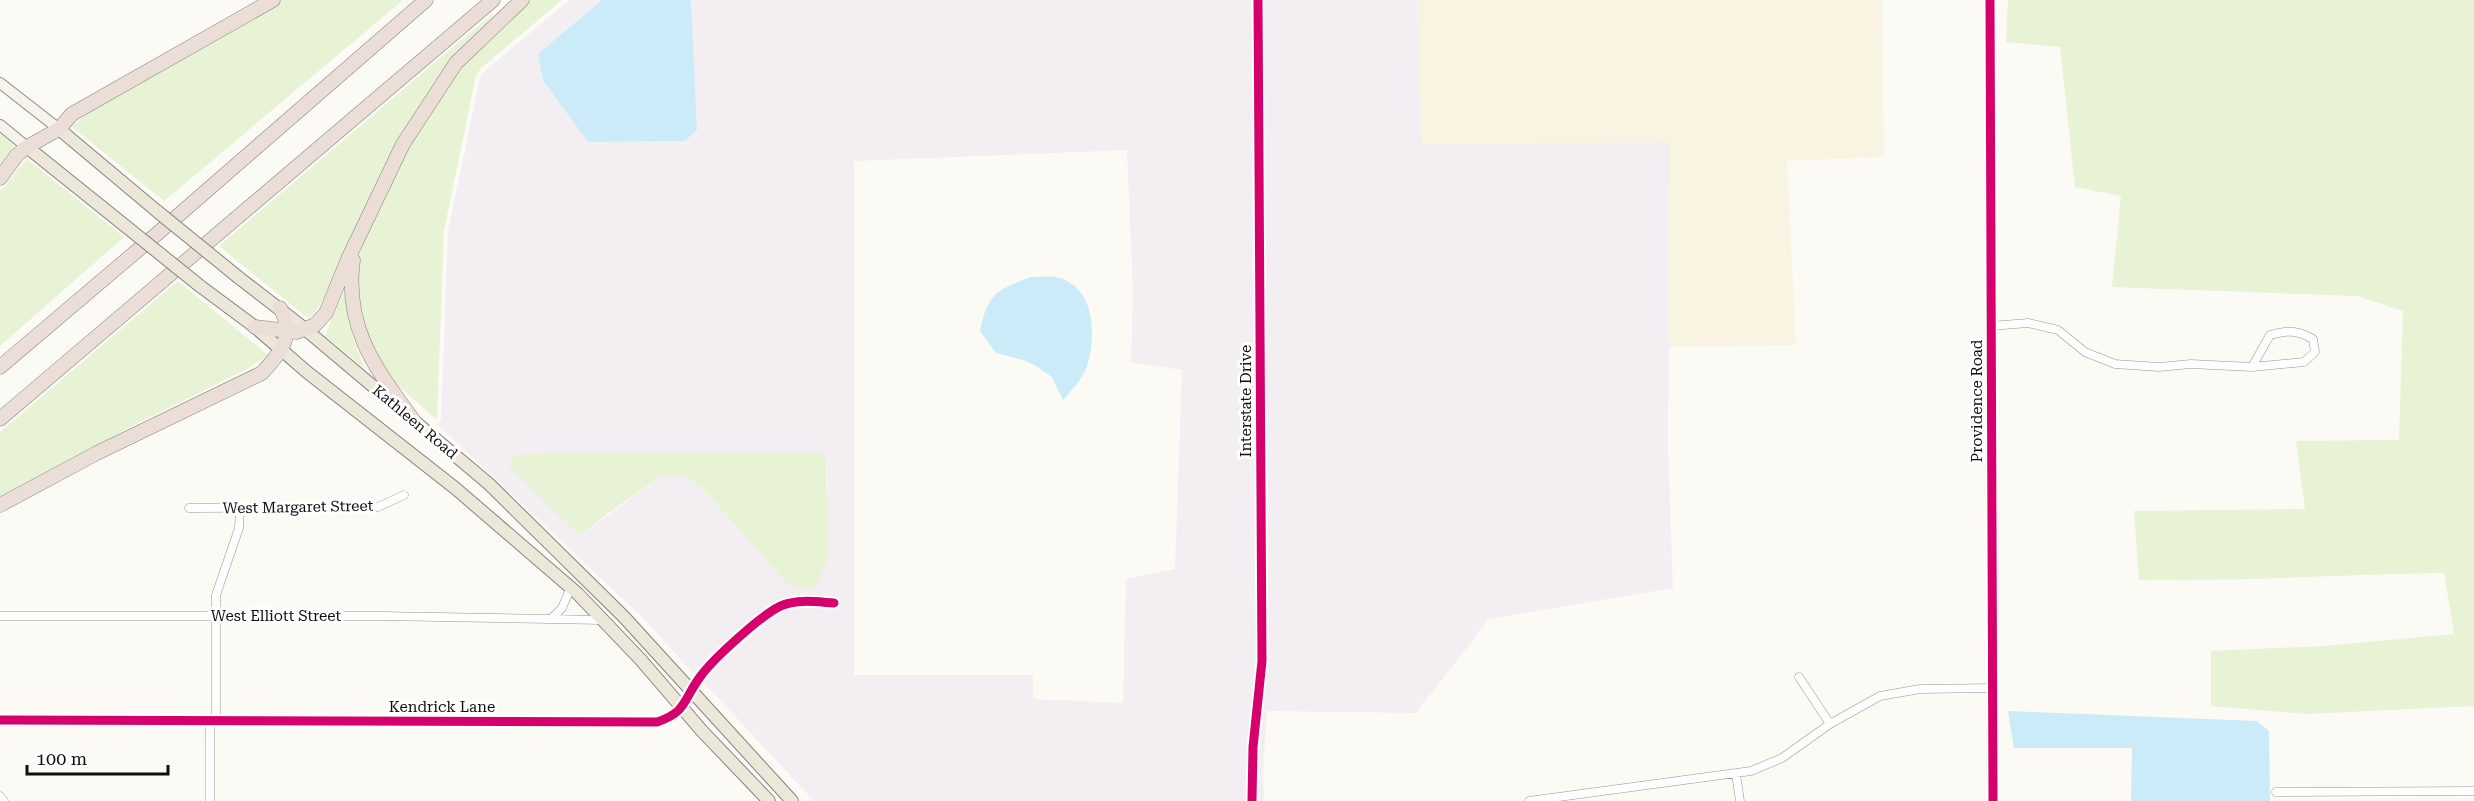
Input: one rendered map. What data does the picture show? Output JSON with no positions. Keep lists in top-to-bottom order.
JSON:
{
  "streets": {
    "main road": ["Kathleen Road"],
    "street": [
      "Interstate Drive",
      "Providence Road",
      "West Margaret Street",
      "West Elliott Street",
      "Kendrick Lane"
    ]
  },
  "crossings": [
    ["Kathleen Road", "West Elliott Street"],
    ["Kathleen Road", "Kendrick Lane"]
  ],
  "scale_bar": "100 m"
}
